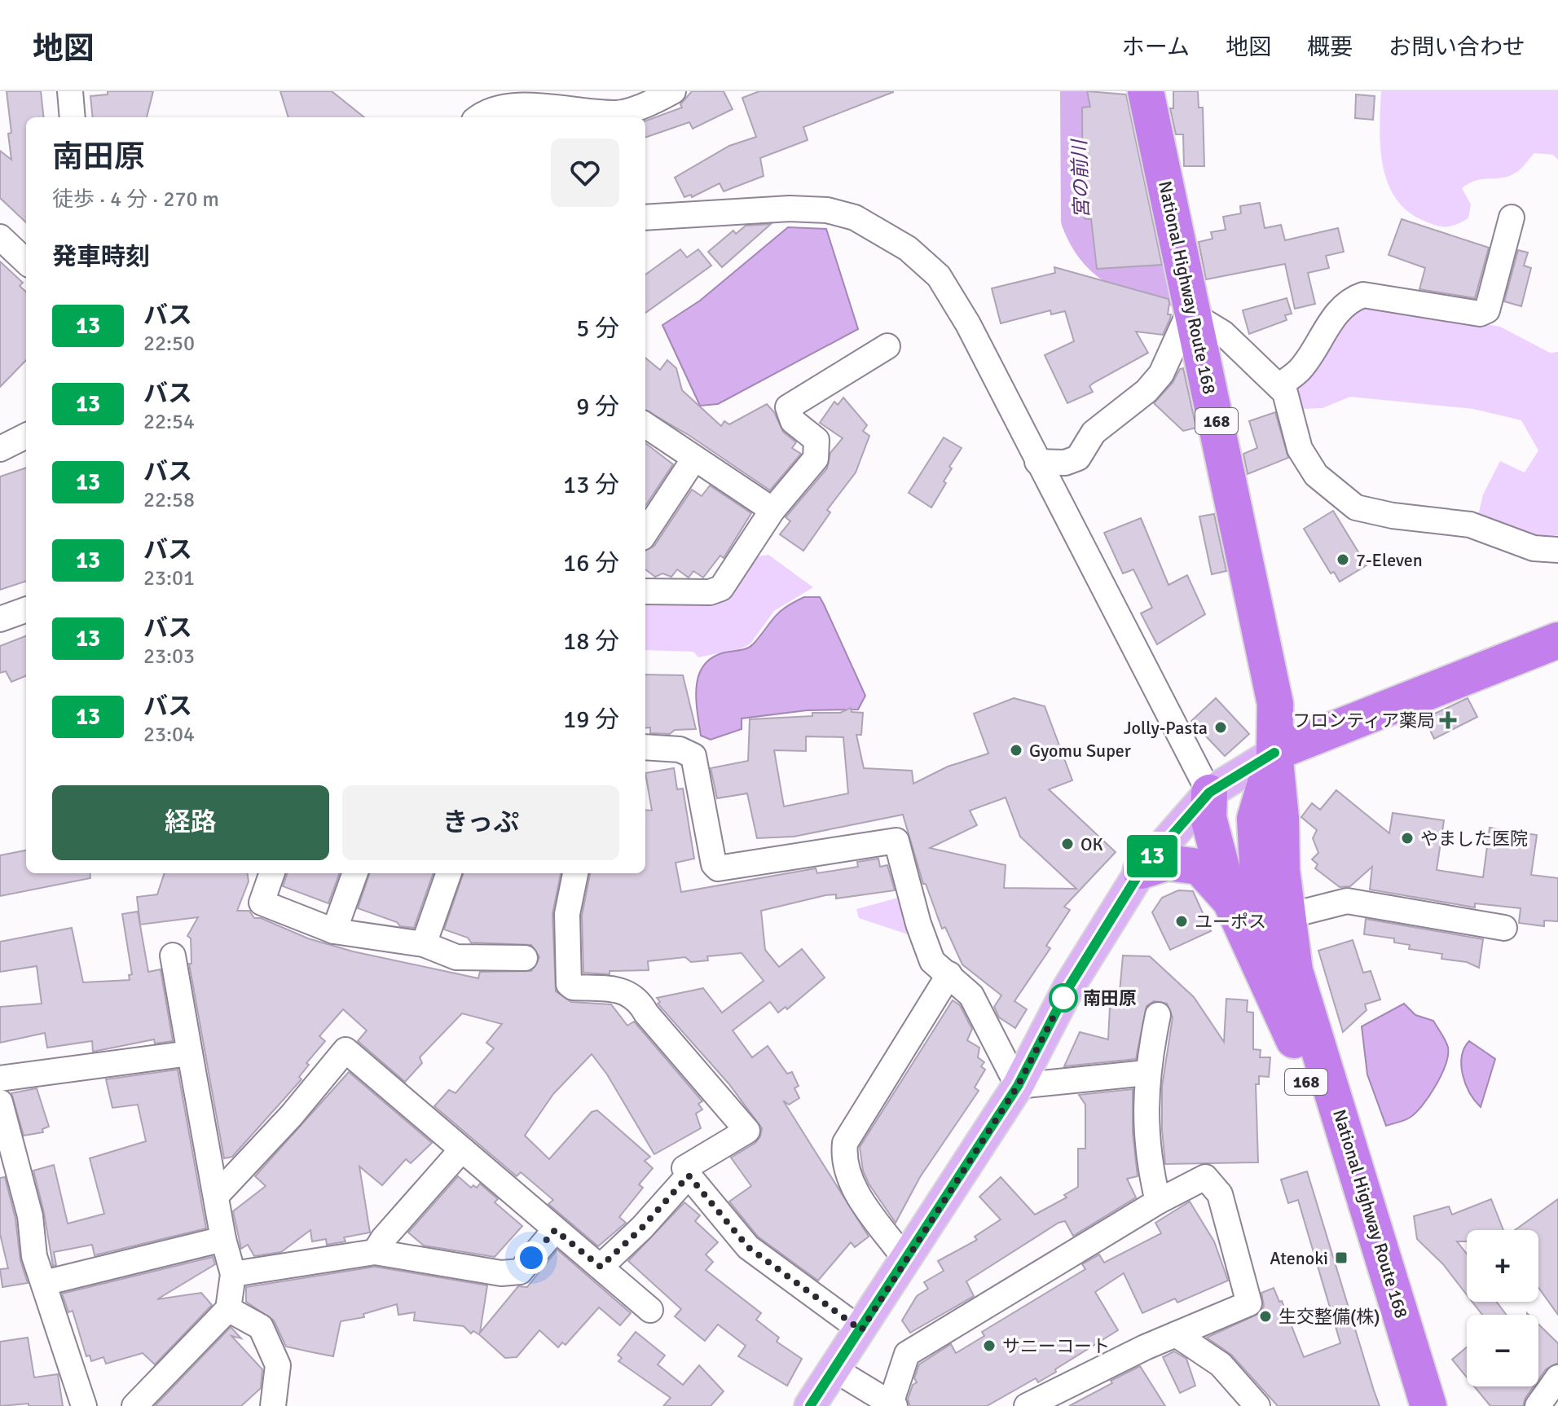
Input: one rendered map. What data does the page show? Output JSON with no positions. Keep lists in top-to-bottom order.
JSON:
{
  "streets": {
    "highway": ["National Highway Route 168", "168"]
  },
  "water": ["宮の前川"],
  "places": {
    "other": [
      "7-Eleven",
      "Jolly-Pasta",
      "Gyomu Super",
      "やました医院",
      "OK",
      "ユーポス",
      "南田原",
      "生交整備(株)",
      "サニーコート"
    ],
    "health": ["フロンティア薬局"],
    "transit": ["Atenoki"]
  },
  "lines": ["bus line 13"],
  "page": {
    "header": "地図",
    "nav": [
      "ホーム",
      "地図",
      "概要",
      "お問い合わせ"
    ],
    "on_map": "13",
    "heading": [
      ["南田原", "徒歩 · 4 分 · 270 m"],
      "発車時刻"
    ],
    "list": [
      {
        "mark": "13",
        "name": "バス",
        "note": "22:50",
        "value": "5 分"
      },
      {
        "mark": "13",
        "name": "バス",
        "note": "22:54",
        "value": "9 分"
      },
      {
        "mark": "13",
        "name": "バス",
        "note": "22:58",
        "value": "13 分"
      },
      {
        "mark": "13",
        "name": "バス",
        "note": "23:01",
        "value": "16 分"
      },
      {
        "mark": "13",
        "name": "バス",
        "note": "23:03",
        "value": "18 分"
      },
      {
        "mark": "13",
        "name": "バス",
        "note": "23:04",
        "value": "19 分"
      }
    ],
    "buttons": ["経路", "きっぷ"],
    "map_buttons": ["+", "−"]
  }
}
